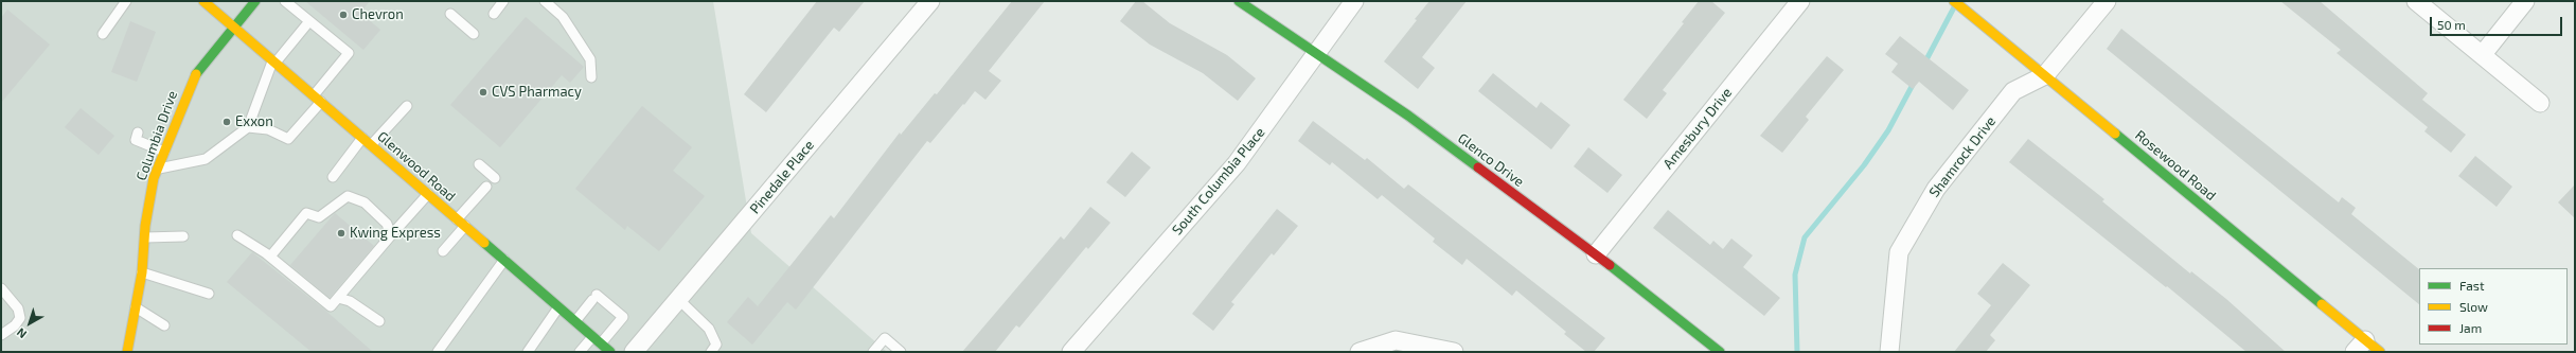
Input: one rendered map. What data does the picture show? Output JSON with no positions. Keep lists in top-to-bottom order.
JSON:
{
  "streets": {
    "street": [
      "Amesbury Drive",
      "Columbia Drive",
      "Shamrock Drive",
      "Glenco Drive",
      "Rosewood Road",
      "Glenwood Road",
      "Pinedale Place",
      "South Columbia Place"
    ]
  },
  "crossings": [
    ["Amesbury Drive", "Glenco Drive"],
    ["Columbia Drive", "Glenwood Road"],
    ["Shamrock Drive", "Rosewood Road"],
    ["Glenco Drive", "South Columbia Place"]
  ],
  "places": [
    "Chevron",
    "CVS Pharmacy",
    "Exxon",
    "Kwing Express"
  ],
  "legend": ["Fast", "Slow", "Jam"],
  "scale_bar": "50 m",
  "north": "bottom left"
}
